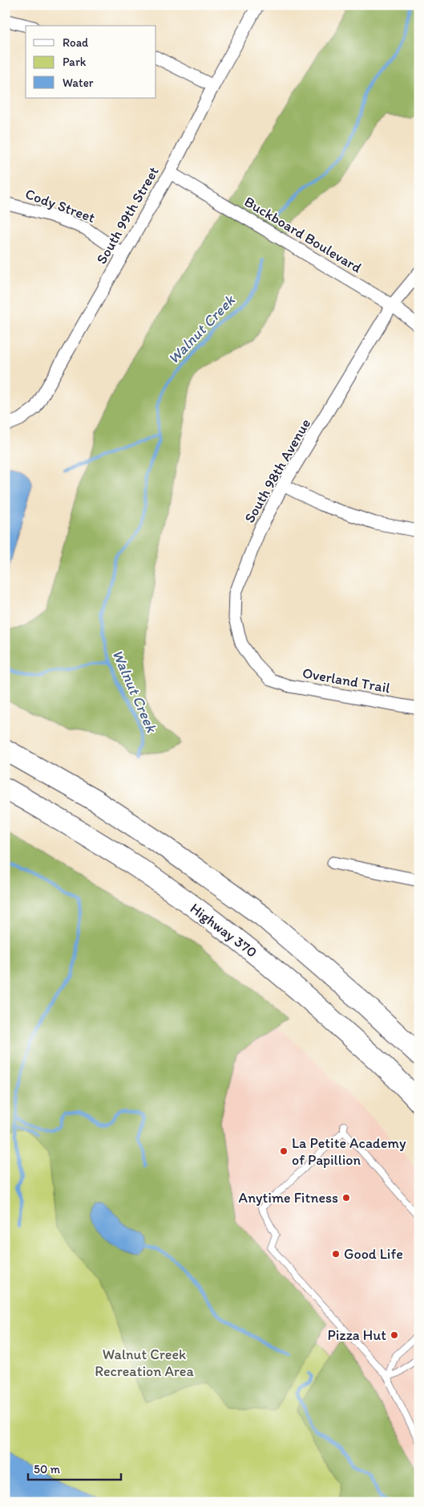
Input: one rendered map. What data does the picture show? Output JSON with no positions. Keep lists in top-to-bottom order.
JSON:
{
  "streets": {
    "highway": ["Highway 370"],
    "street": [
      "Cody Street",
      "South 99th Street",
      "Buckboard Boulevard",
      "South 98th Avenue",
      "Overland Trail"
    ]
  },
  "crossings": [
    ["Cody Street", "South 99th Street"],
    ["South 99th Street", "Buckboard Boulevard"],
    ["Buckboard Boulevard", "South 98th Avenue"],
    ["South 98th Avenue", "Overland Trail"]
  ],
  "water": ["Walnut Creek"],
  "parks": ["Walnut Creek Recreation Area"],
  "places": [
    "La Petite Academy of Papillion",
    "Anytime Fitness",
    "Good Life",
    "Pizza Hut"
  ],
  "legend": ["Road", "Park", "Water"],
  "scale_bar": "50 m"
}
